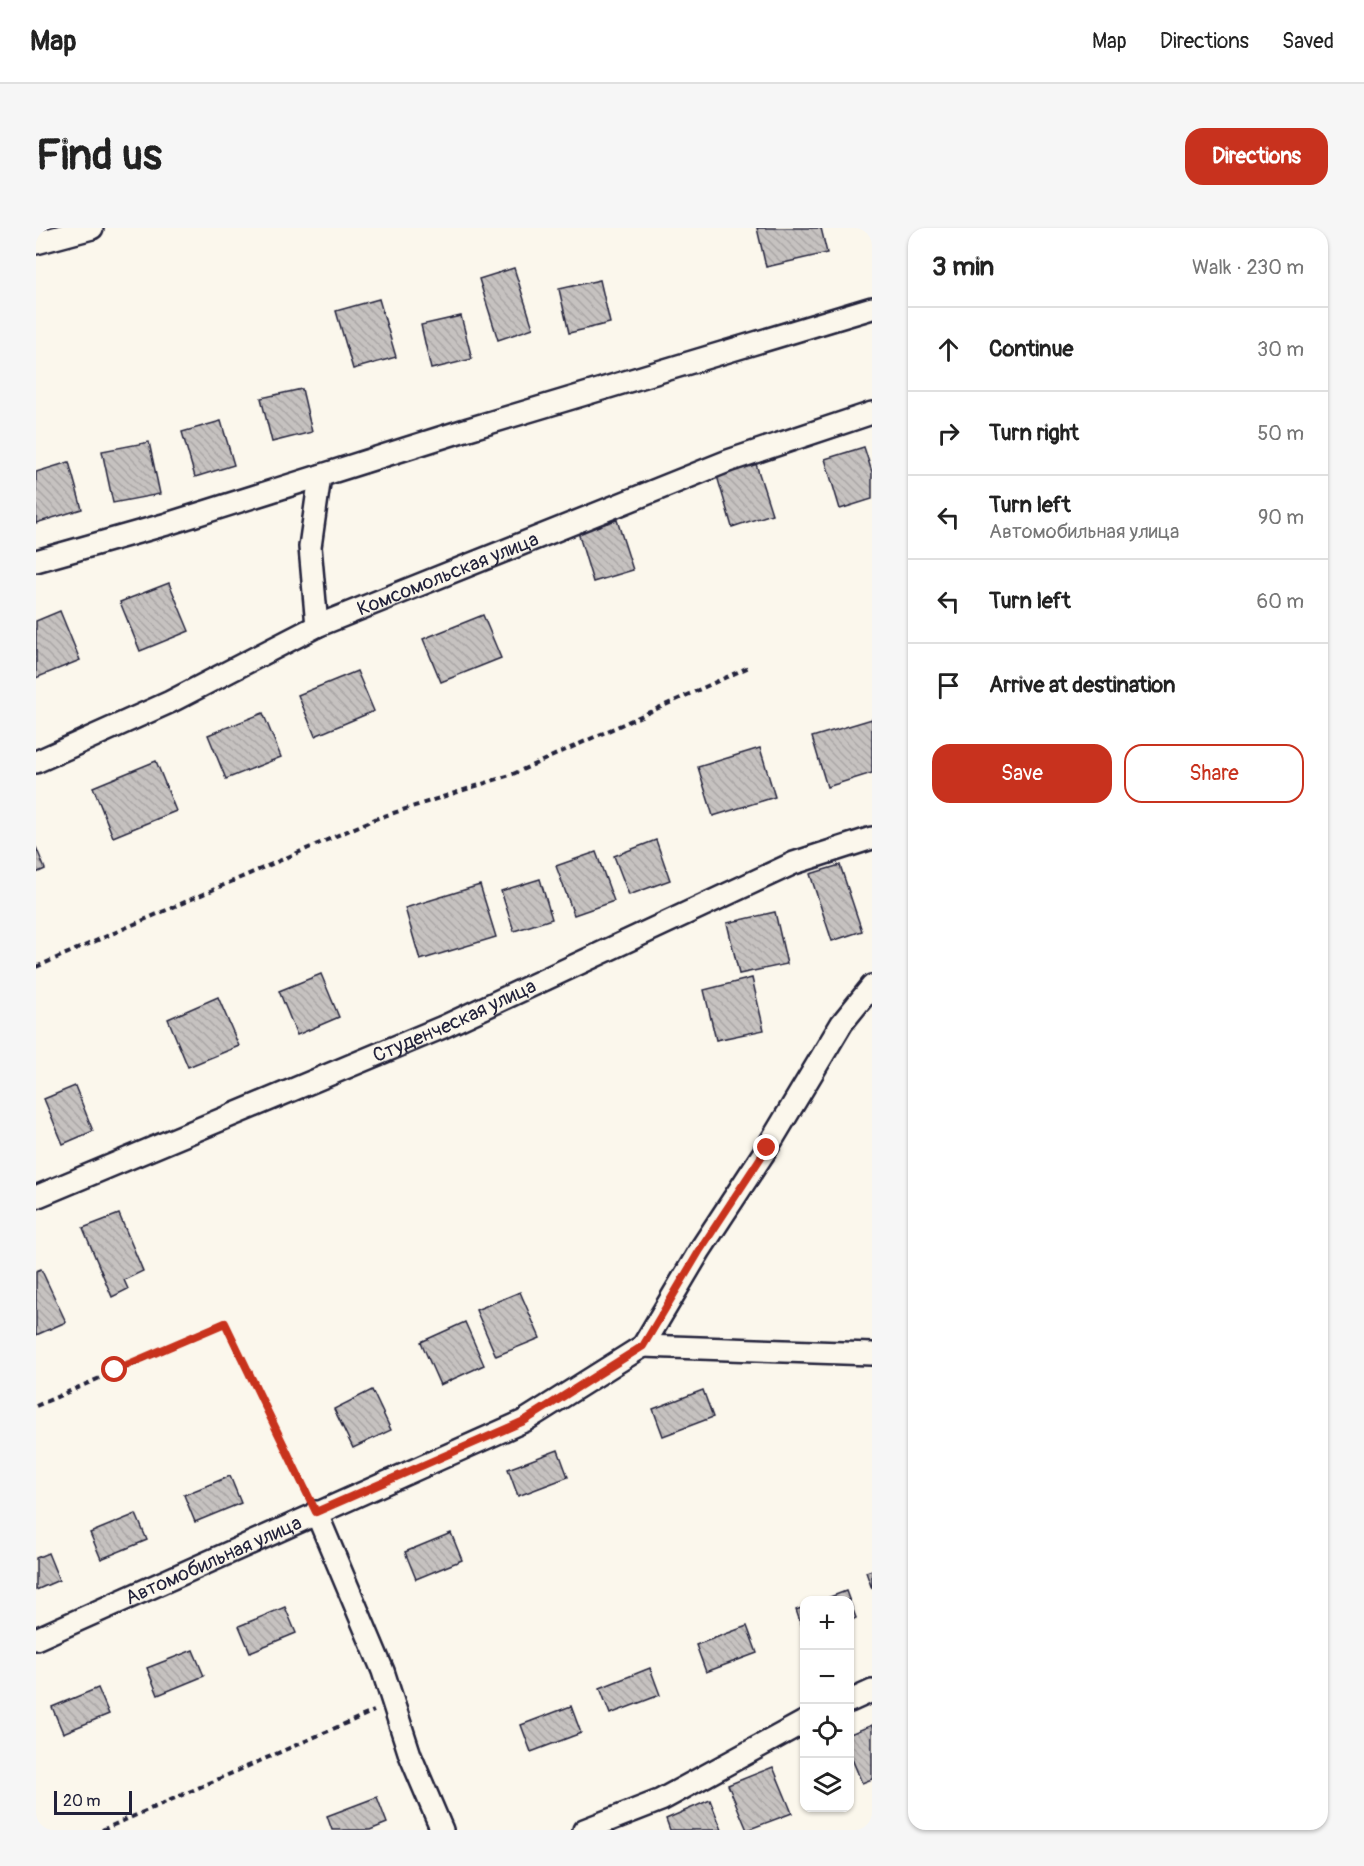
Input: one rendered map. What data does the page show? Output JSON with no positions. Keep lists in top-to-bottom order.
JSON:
{
  "streets": {
    "street": ["Комсомольская улица", "Студенческая улица", "Автомобильная улица"]
  },
  "scale_bar": "20 m",
  "page": {
    "header": "Map",
    "nav": ["Map", "Directions", "Saved"],
    "buttons": [
      "Directions",
      ["Save", "Share"]
    ],
    "title": "Find us",
    "heading": ["3 min", "Walk · 230 m"],
    "list": [
      ["Continue", "30 m"],
      ["Turn right", "50 m"],
      ["Turn left", "Автомобильная улица", "90 m"],
      ["Turn left", "60 m"],
      "Arrive at destination"
    ],
    "map_buttons": ["+", "−"],
    "scale": "20 m"
  }
}
